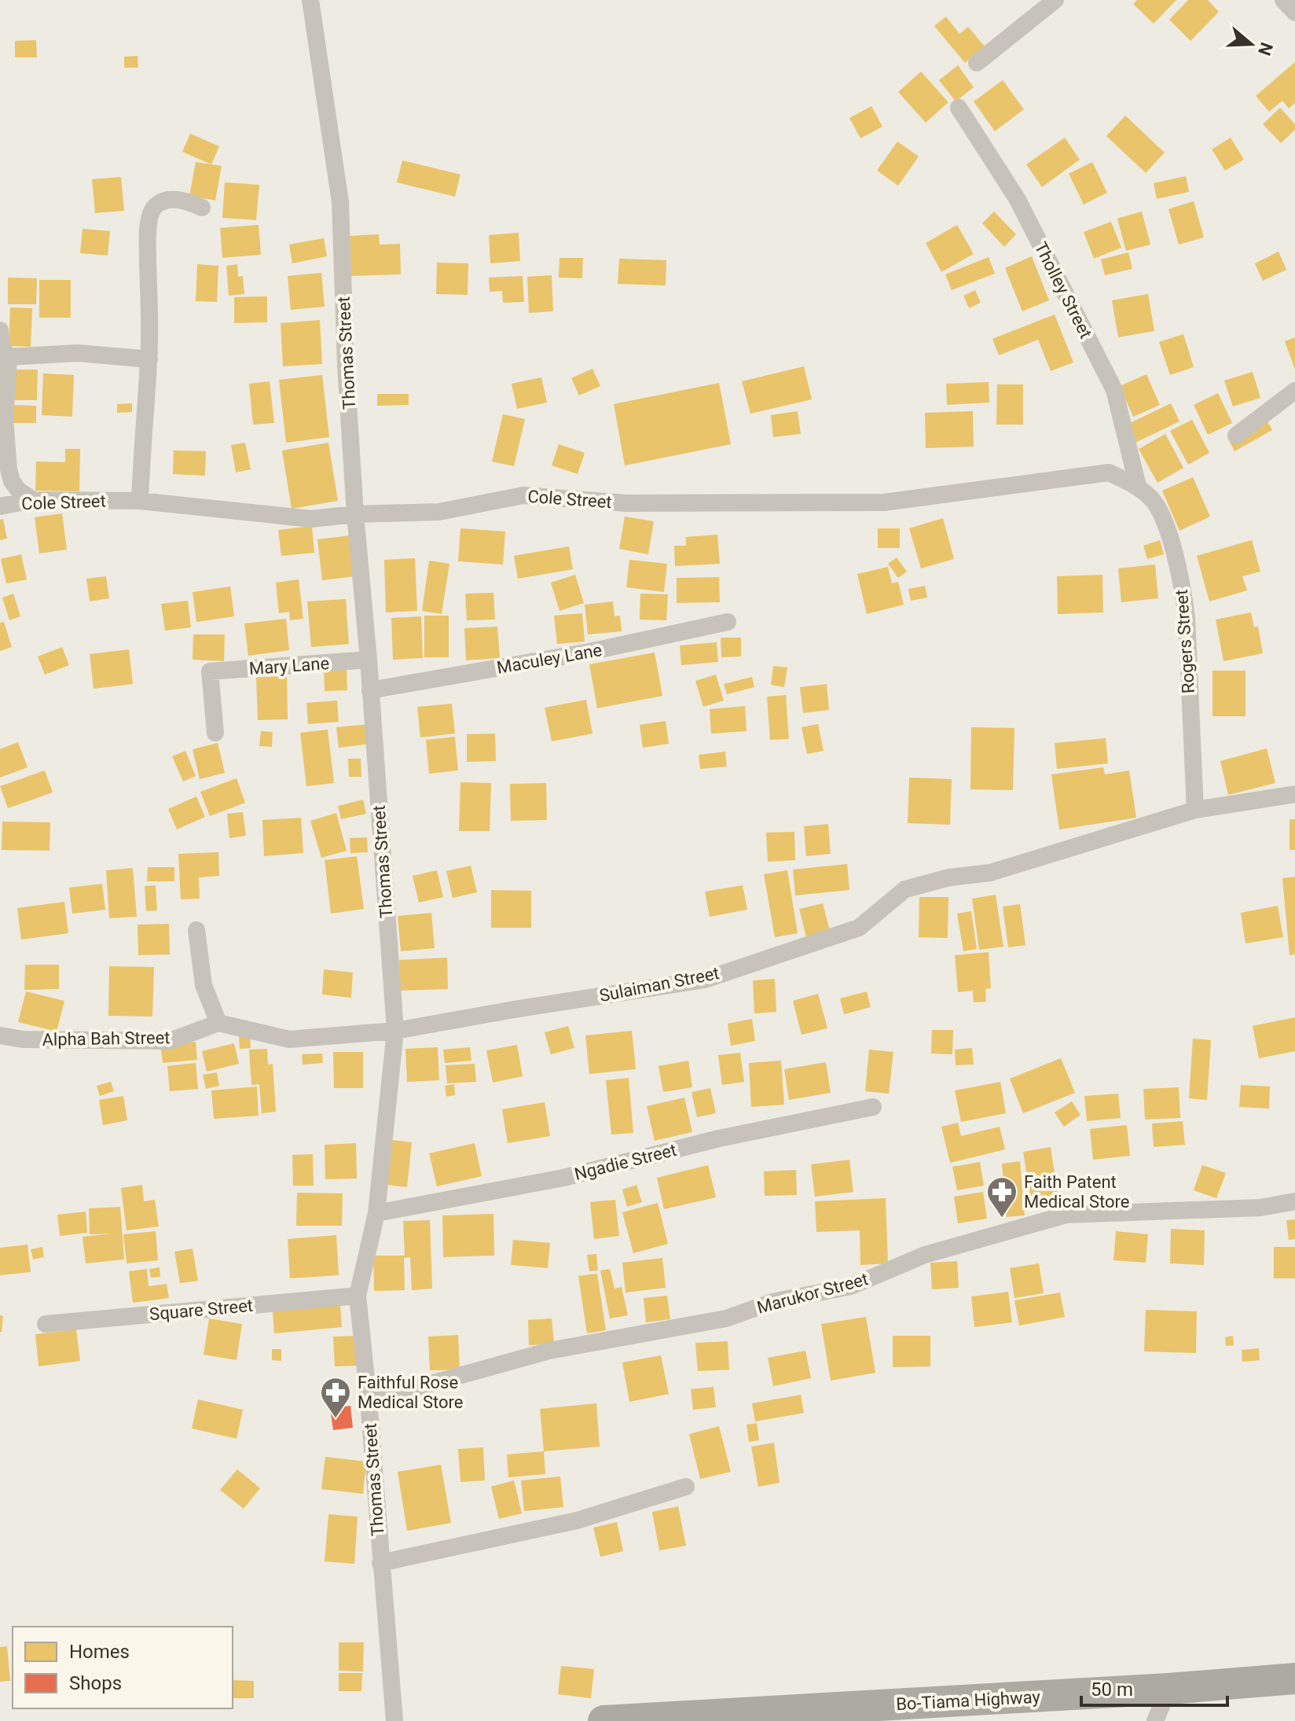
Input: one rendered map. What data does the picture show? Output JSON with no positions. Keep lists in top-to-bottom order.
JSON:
{
  "streets": {
    "highway": ["Bo-Tiama Highway"],
    "street": [
      "Tholley Street",
      "Thomas Street",
      "Cole Street",
      "Rogers Street",
      "Maculey Lane",
      "Mary Lane",
      "Sulaiman Street",
      "Alpha Bah Street",
      "Ngadie Street",
      "Marukor Street",
      "Square Street"
    ]
  },
  "crossings": [
    ["Tholley Street", "Cole Street"],
    ["Tholley Street", "Rogers Street"],
    ["Thomas Street", "Cole Street"],
    ["Thomas Street", "Maculey Lane"],
    ["Thomas Street", "Mary Lane"],
    ["Thomas Street", "Sulaiman Street"],
    ["Thomas Street", "Ngadie Street"],
    ["Thomas Street", "Marukor Street"],
    ["Thomas Street", "Square Street"],
    ["Cole Street", "Rogers Street"],
    ["Rogers Street", "Sulaiman Street"]
  ],
  "places": {
    "pharmacy": ["Faith Patent Medical Store", "Faithful Rose Medical Store"]
  },
  "legend": ["Homes", "Shops"],
  "scale_bar": "50 m",
  "north": "right"
}
